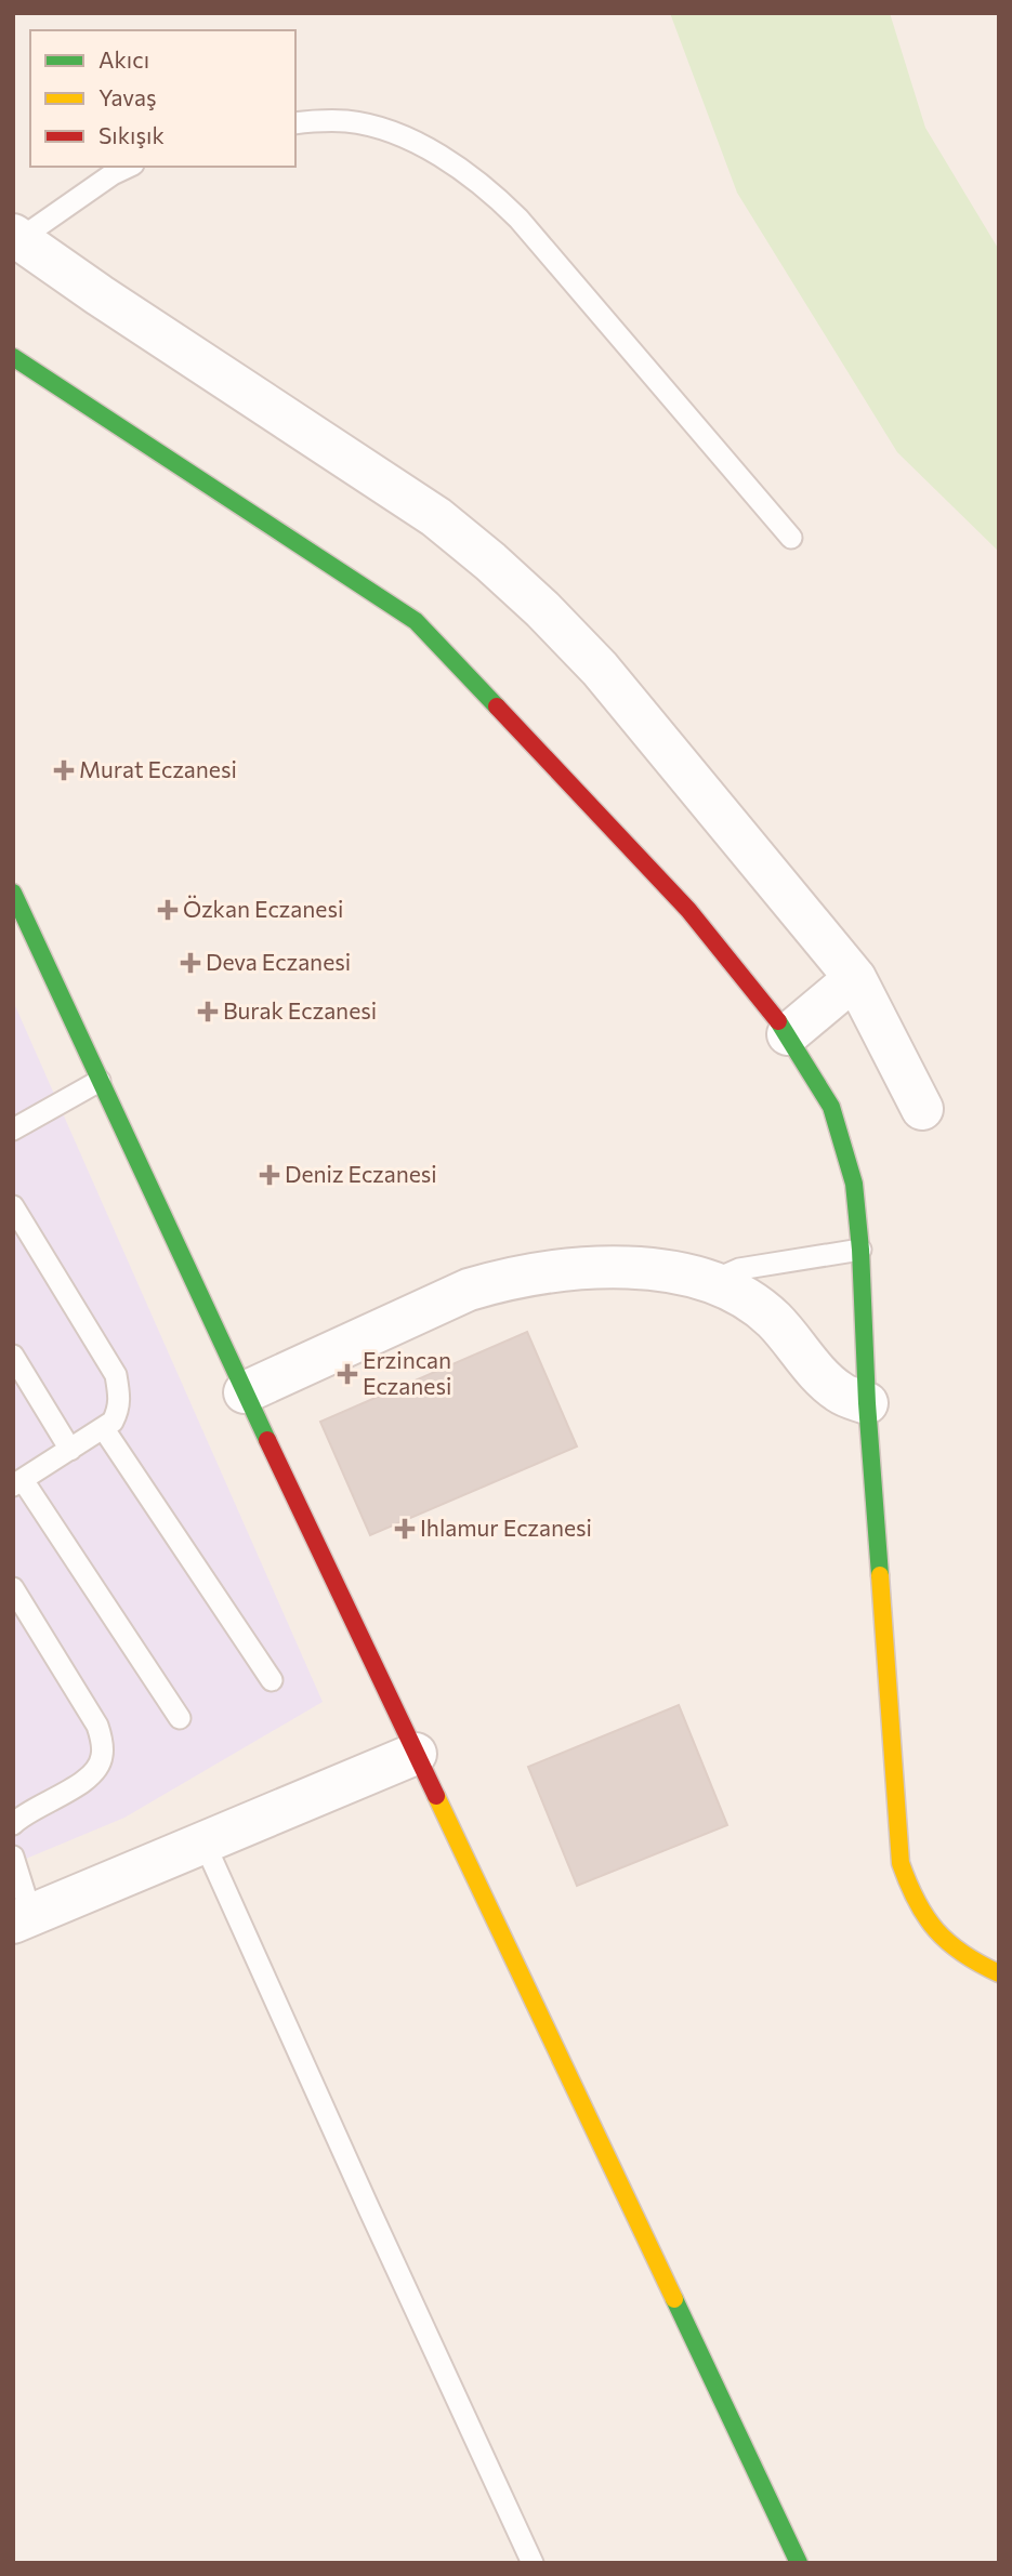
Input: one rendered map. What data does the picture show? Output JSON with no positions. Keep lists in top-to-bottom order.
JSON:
{
  "places": {
    "health": [
      "Murat Eczanesi",
      "Özkan Eczanesi",
      "Deva Eczanesi",
      "Burak Eczanesi",
      "Deniz Eczanesi",
      "Erzincan Eczanesi",
      "Ihlamur Eczanesi"
    ]
  },
  "legend": ["Akıcı", "Yavaş", "Sıkışık"]
}
